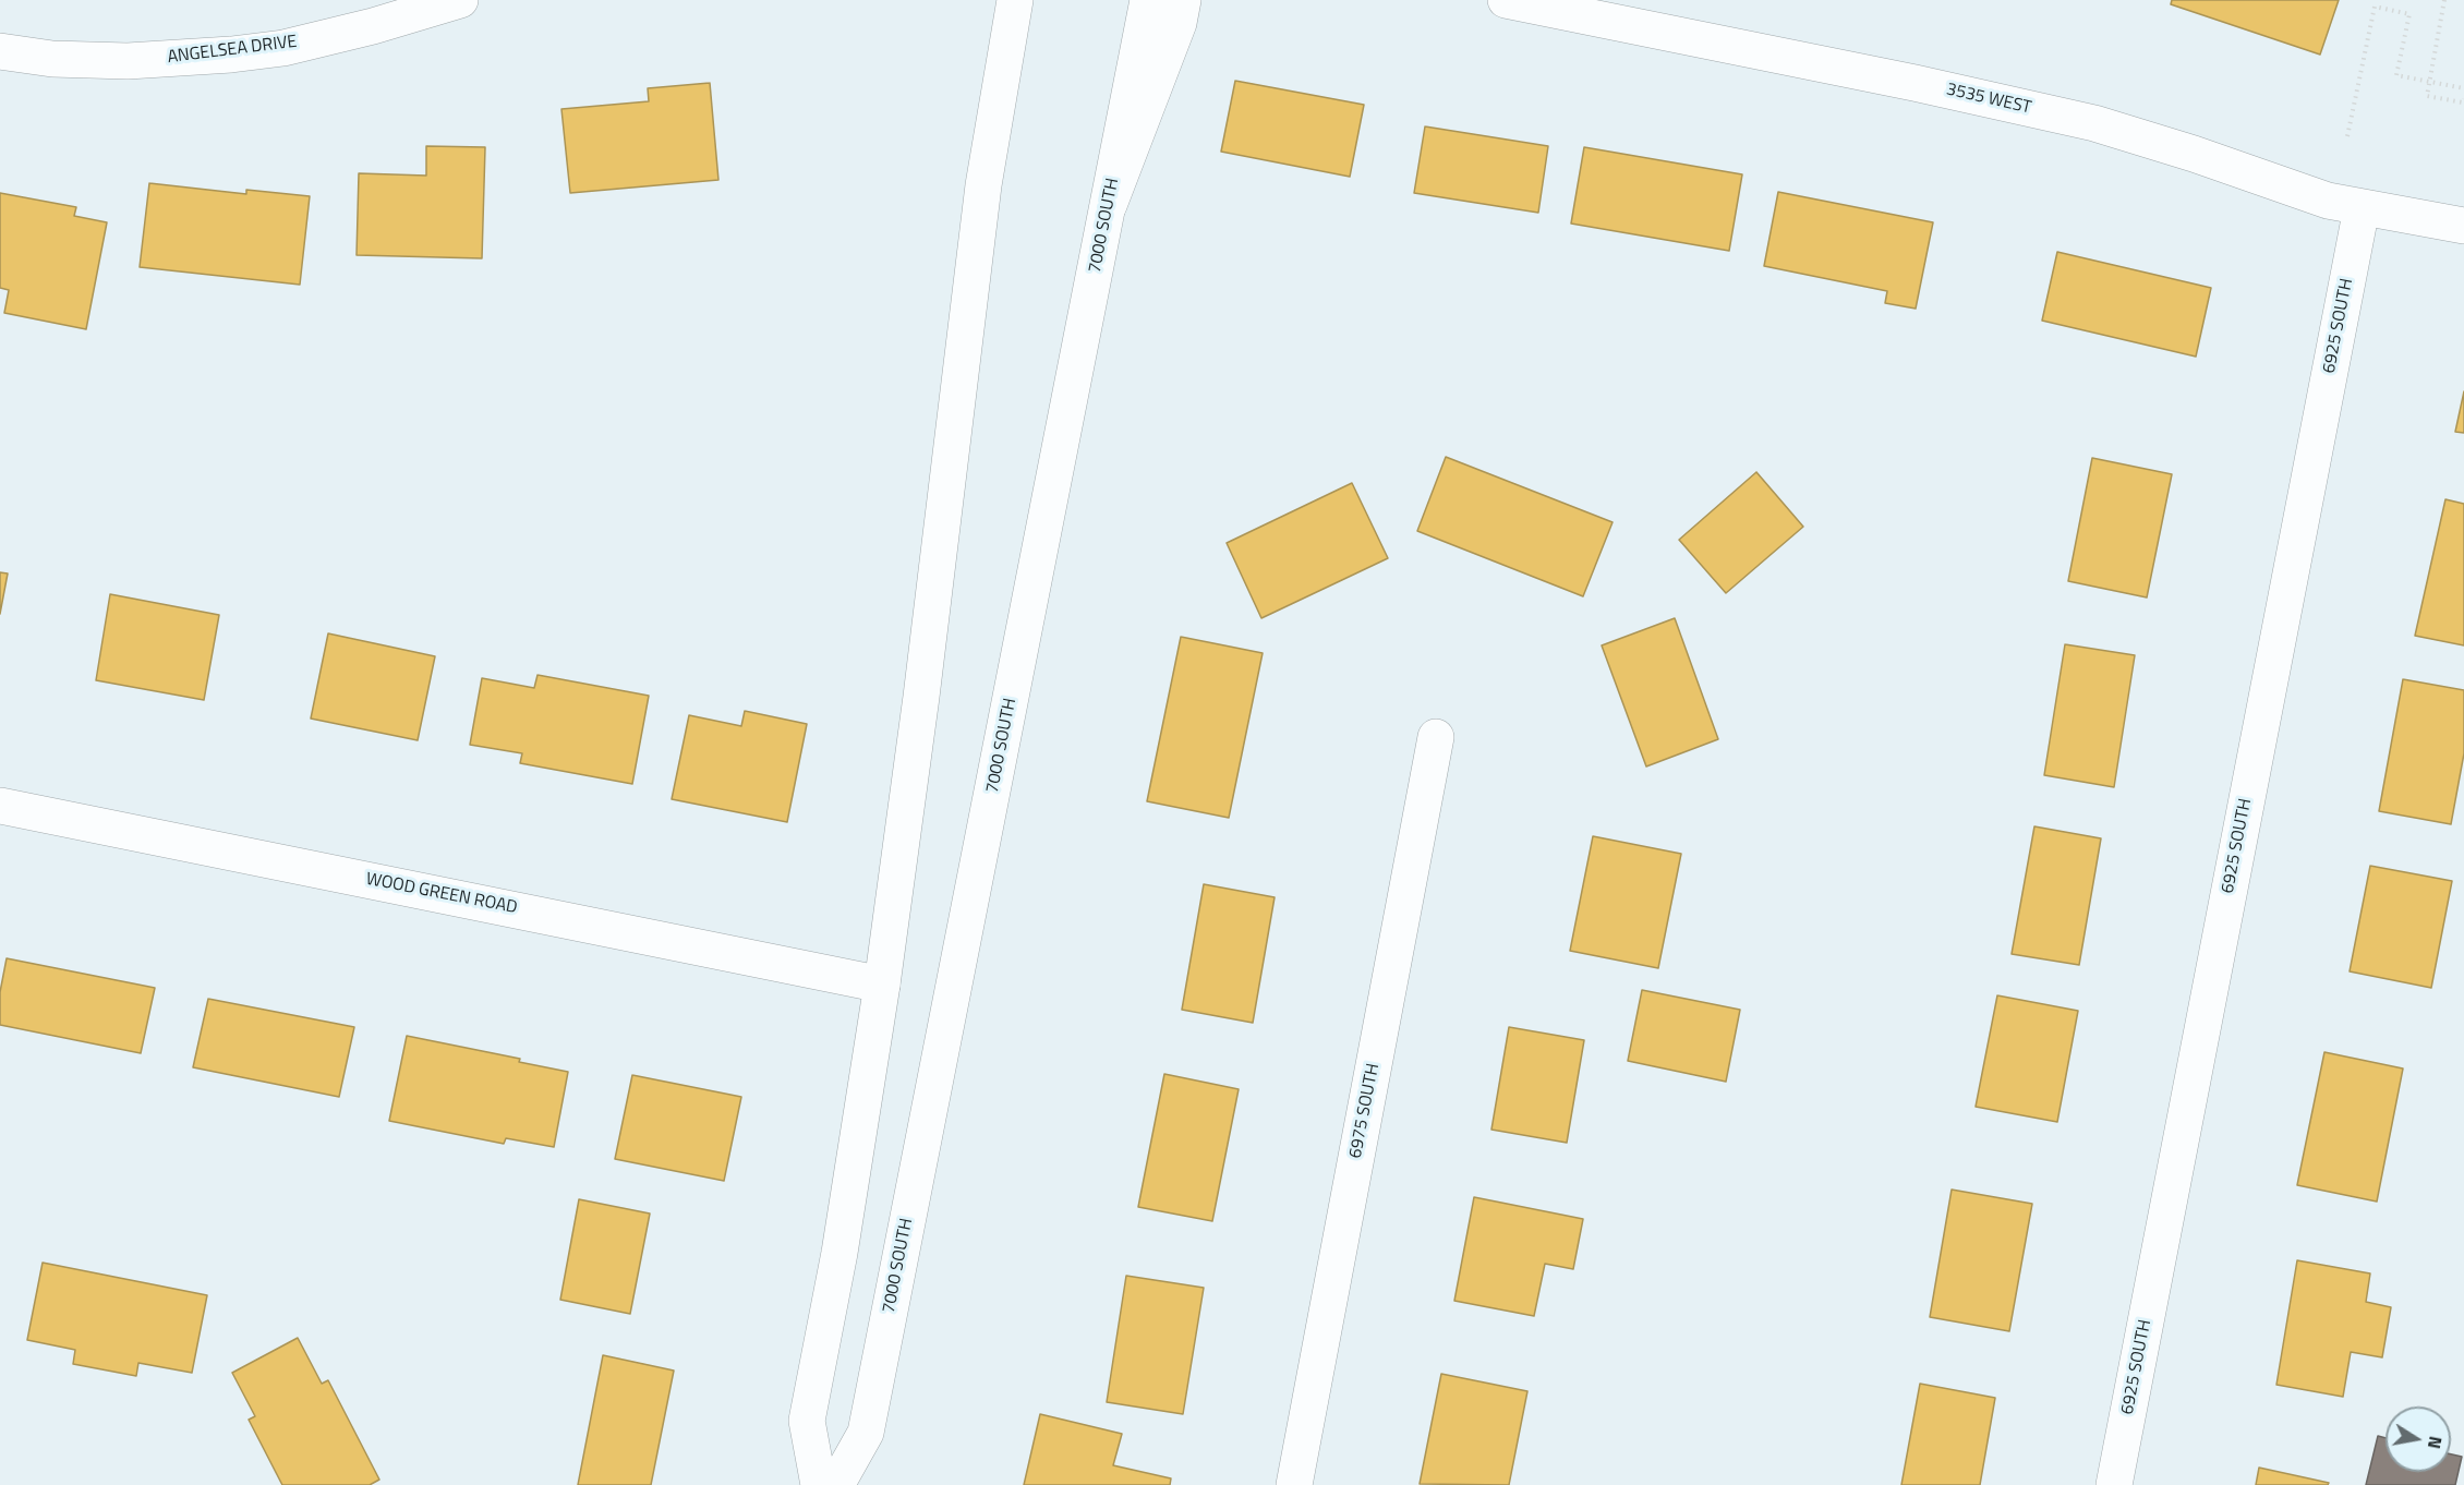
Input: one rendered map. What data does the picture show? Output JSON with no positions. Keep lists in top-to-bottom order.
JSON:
{
  "streets": {
    "main road": [
      "ANGELSEA DRIVE",
      "3535 WEST",
      "7000 SOUTH",
      "6925 SOUTH",
      "WOOD GREEN ROAD",
      "6975 SOUTH"
    ]
  },
  "crossings": [
    ["3535 WEST", "6925 SOUTH"]
  ],
  "north": "right"
}
